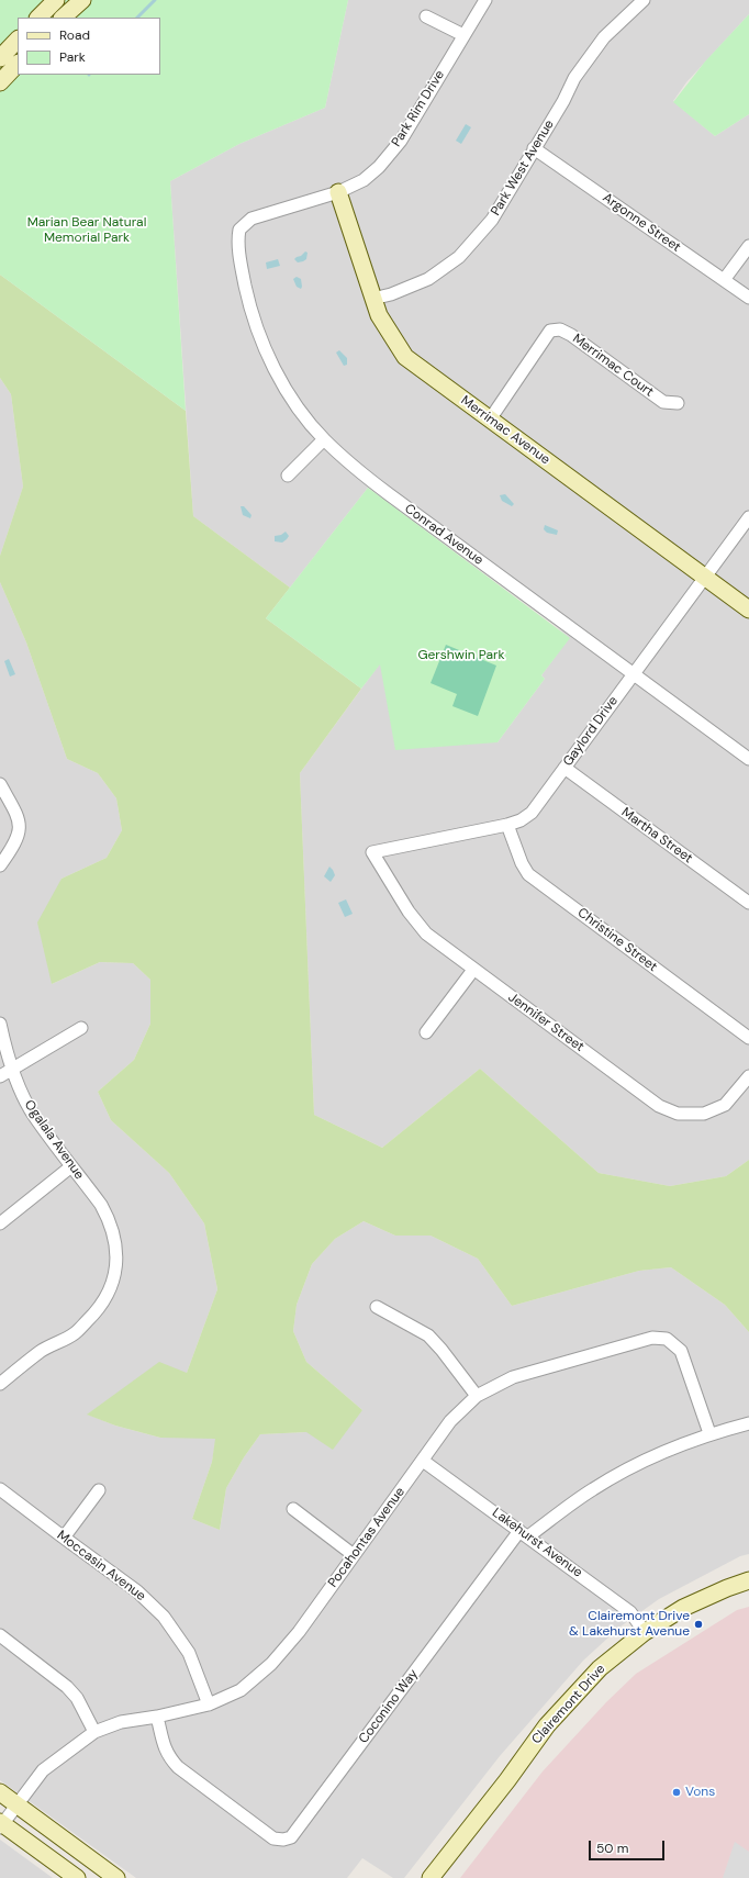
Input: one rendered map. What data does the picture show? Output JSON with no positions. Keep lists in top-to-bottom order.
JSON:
{
  "streets": {
    "main road": ["Merrimac Avenue", "Clairemont Drive"],
    "street": [
      "Park Rim Drive",
      "Park West Avenue",
      "Argonne Street",
      "Merrimac Court",
      "Conrad Avenue",
      "Gaylord Drive",
      "Martha Street",
      "Christine Street",
      "Jennifer Street",
      "Ogalala Avenue",
      "Pocahontas Avenue",
      "Lakehurst Avenue",
      "Moccasin Avenue",
      "Coconino Way"
    ]
  },
  "crossings": [
    ["Park Rim Drive", "Merrimac Avenue"],
    ["Park Rim Drive", "Conrad Avenue"],
    ["Park West Avenue", "Argonne Street"],
    ["Park West Avenue", "Merrimac Avenue"],
    ["Merrimac Court", "Merrimac Avenue"],
    ["Merrimac Avenue", "Gaylord Drive"],
    ["Conrad Avenue", "Gaylord Drive"],
    ["Gaylord Drive", "Martha Street"],
    ["Gaylord Drive", "Christine Street"],
    ["Gaylord Drive", "Jennifer Street"],
    ["Pocahontas Avenue", "Lakehurst Avenue"],
    ["Pocahontas Avenue", "Moccasin Avenue"],
    ["Pocahontas Avenue", "Coconino Way"],
    ["Lakehurst Avenue", "Clairemont Drive"],
    ["Lakehurst Avenue", "Coconino Way"]
  ],
  "parks": ["Marian Bear Natural Memorial Park", "Gershwin Park"],
  "places": ["Clairemont Drive & Lakehurst Avenue", "Vons"],
  "legend": ["Road", "Park"],
  "scale_bar": "50 m"
}
